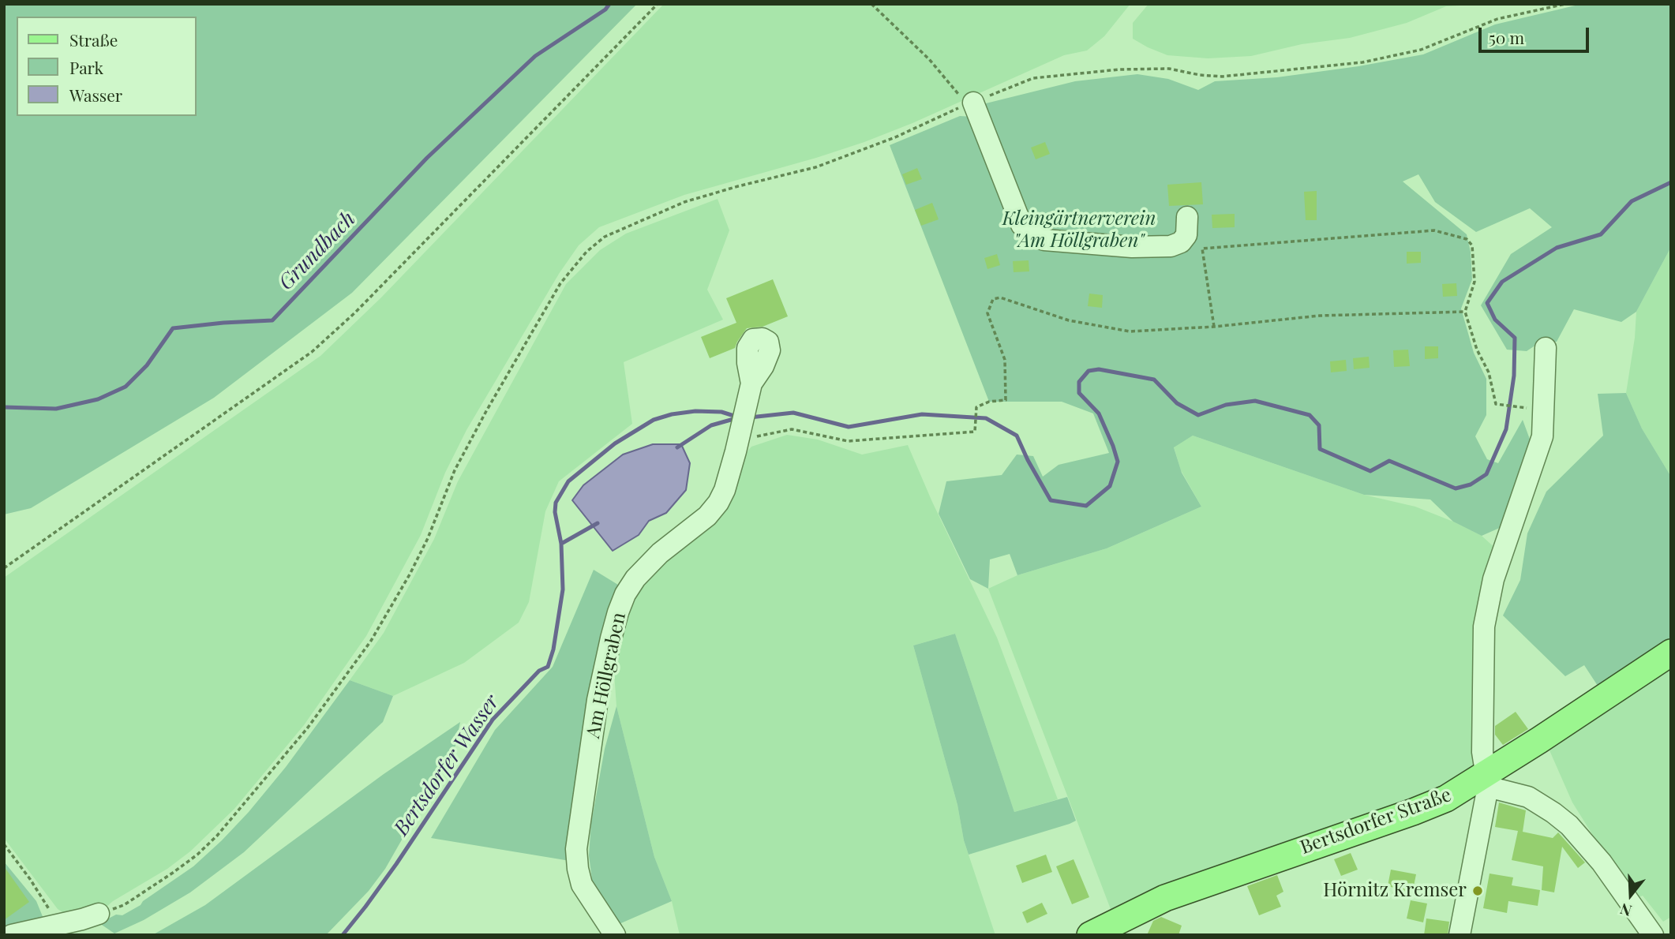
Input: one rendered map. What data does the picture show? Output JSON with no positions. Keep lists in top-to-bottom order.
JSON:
{
  "streets": {
    "main road": ["Bertsdorfer Straße"],
    "street": ["Am Höllgraben"]
  },
  "water": ["Grundbach", "Bertsdorfer Wasser"],
  "parks": ["Kleingärtnerverein \"Am Höllgraben\""],
  "places": ["Hörnitz Kremser"],
  "legend": ["Straße", "Park", "Wasser"],
  "scale_bar": "50 m",
  "north": "bottom"
}
